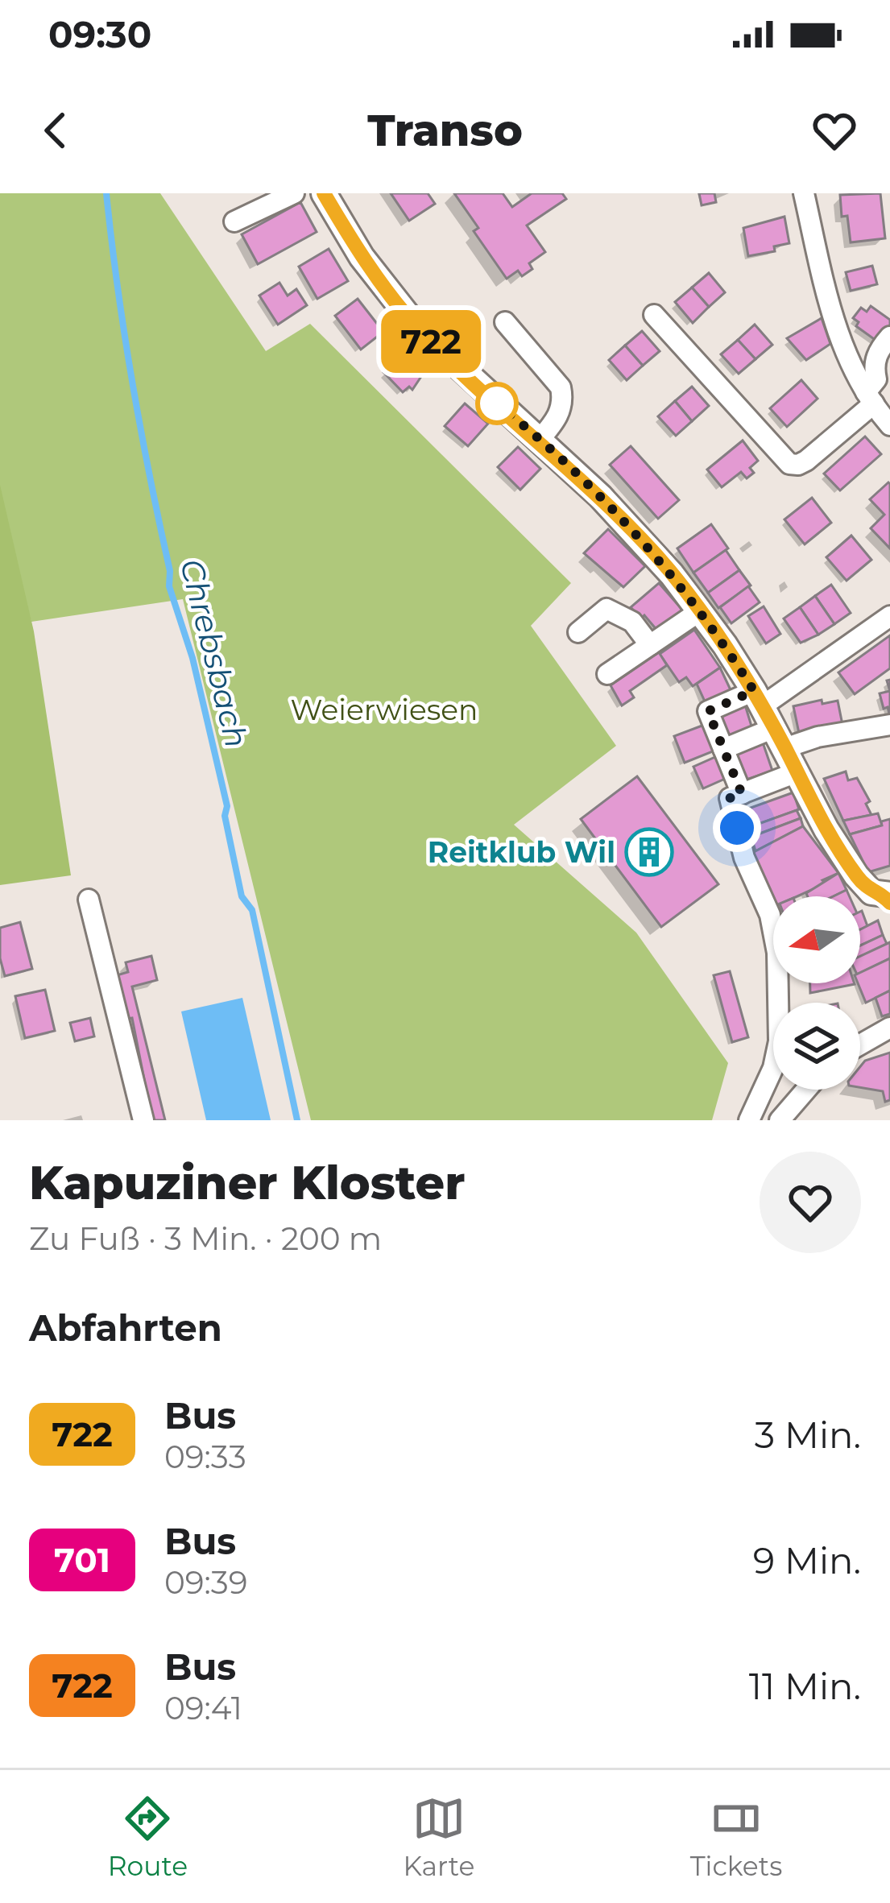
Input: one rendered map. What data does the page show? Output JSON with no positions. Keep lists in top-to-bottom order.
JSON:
{
  "water": ["Chrebsbach"],
  "parks": ["Weierwiesen"],
  "places": {
    "building": ["Reitklub Wil"]
  },
  "lines": ["bus line 722"],
  "north": "left",
  "page": {
    "status": "09:30",
    "header": "Transo",
    "on_map": "722",
    "heading": [
      ["Kapuziner Kloster", "Zu Fuß · 3 Min. · 200 m"],
      "Abfahrten"
    ],
    "list": [
      {
        "mark": "722",
        "name": "Bus",
        "note": "09:33",
        "value": "3 Min."
      },
      {
        "mark": "701",
        "name": "Bus",
        "note": "09:39",
        "value": "9 Min."
      },
      {
        "mark": "722",
        "name": "Bus",
        "note": "09:41",
        "value": "11 Min."
      }
    ],
    "tabs": ["Route", "Karte", "Tickets"]
  }
}
